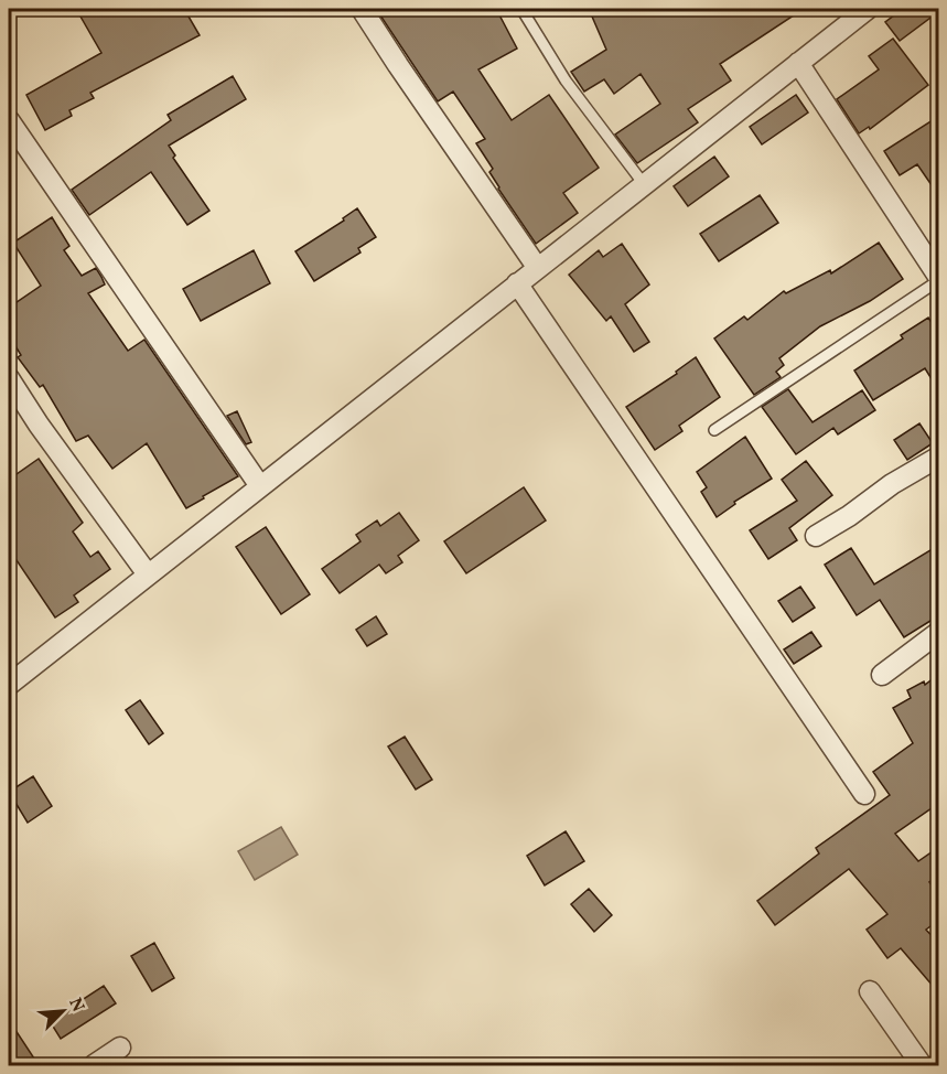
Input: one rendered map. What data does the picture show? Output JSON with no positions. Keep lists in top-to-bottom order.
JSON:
{
  "north": "top right"
}
